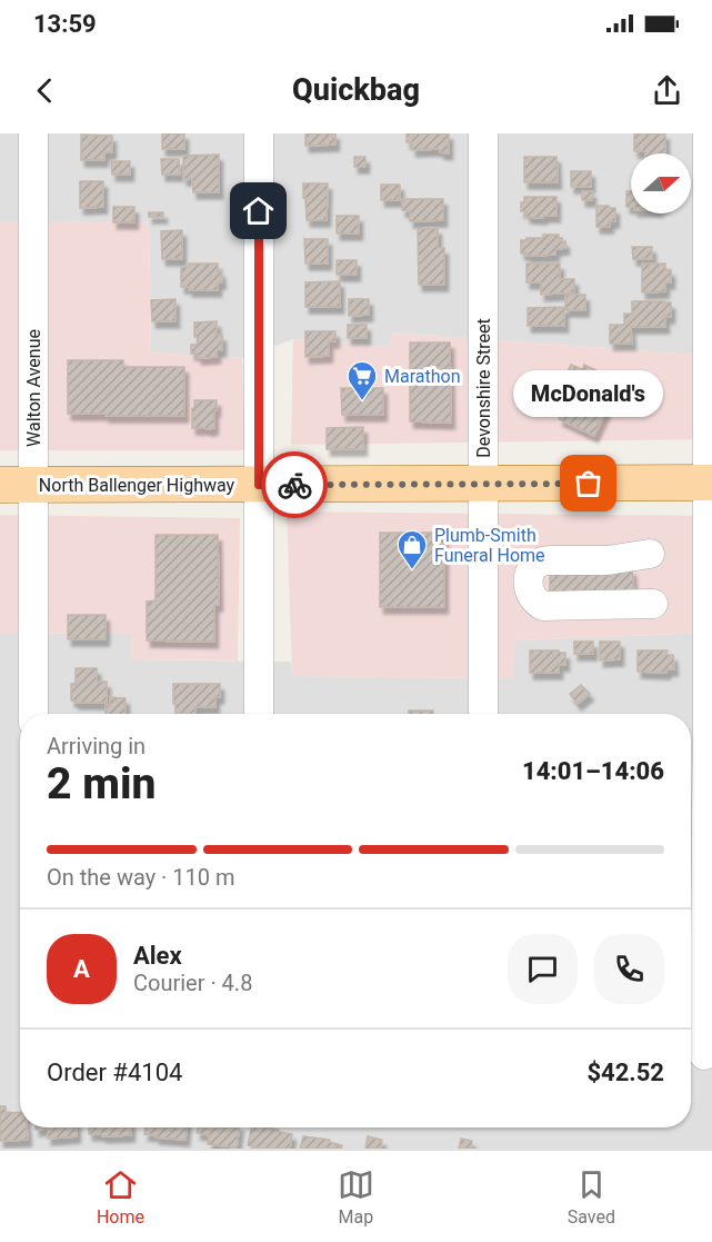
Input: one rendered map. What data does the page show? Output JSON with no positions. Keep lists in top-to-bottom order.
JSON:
{
  "streets": {
    "main road": ["North Ballenger Highway"],
    "street": ["Walton Avenue", "Devonshire Street"]
  },
  "crossings": [
    ["Walton Avenue", "North Ballenger Highway"],
    ["Devonshire Street", "North Ballenger Highway"]
  ],
  "places": {
    "supermarket": ["Marathon"],
    "other": ["McDonald's"],
    "shop": ["Plumb-Smith Funeral Home"]
  },
  "north": "right",
  "page": {
    "status": "13:59",
    "header": "Quickbag",
    "bubble": "McDonald's",
    "heading": ["2 min", "Arriving in", "14:01–14:06"],
    "panel": [
      "Alex",
      "Courier · 4.8",
      "Order #4104",
      "$42.52"
    ],
    "bar": "On the way · 110 m",
    "round": "A",
    "tabs": ["Home", "Map", "Saved"]
  }
}
